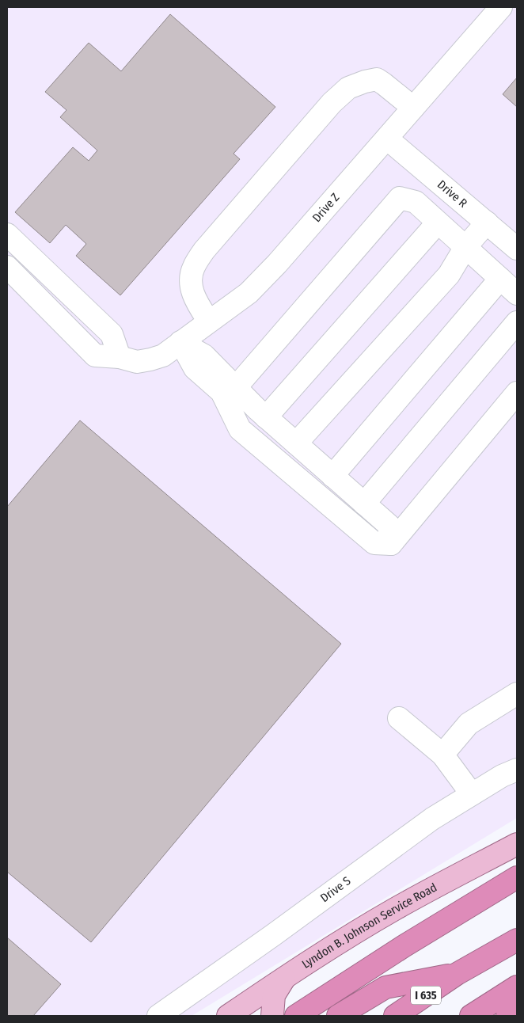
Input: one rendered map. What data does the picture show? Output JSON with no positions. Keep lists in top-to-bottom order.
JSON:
{
  "streets": {
    "highway": ["I 635"],
    "main road": ["Lyndon B. Johnson Service Road"],
    "lane": ["Drive R", "Drive Z", "Drive S"]
  },
  "crossings": [
    ["Drive R", "Drive Z"]
  ]
}
